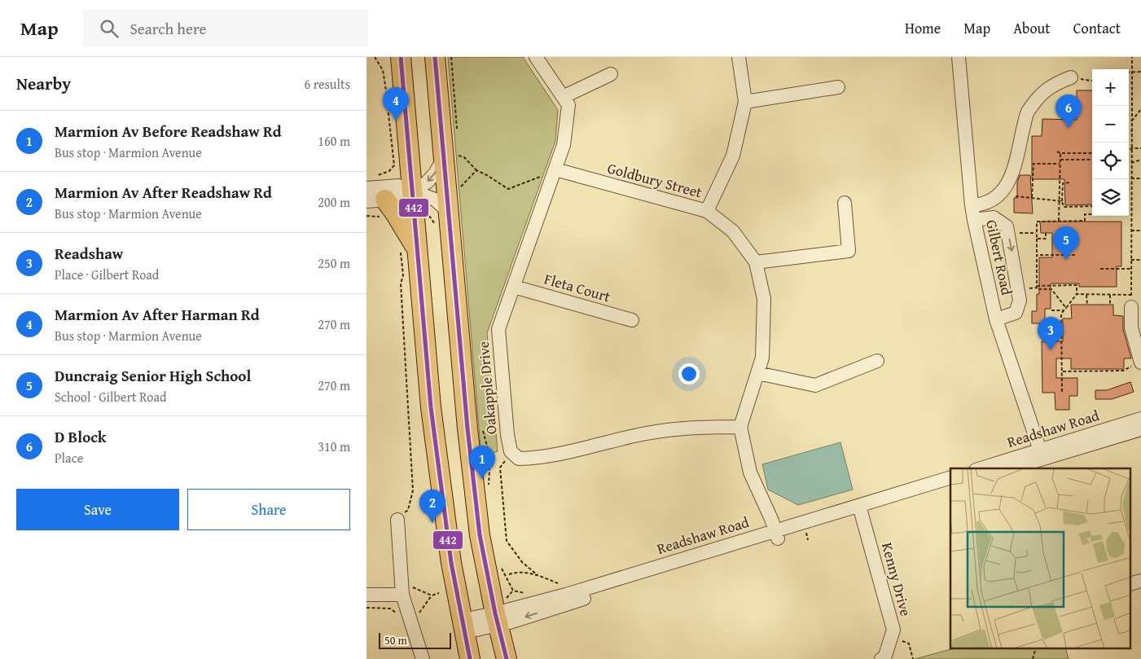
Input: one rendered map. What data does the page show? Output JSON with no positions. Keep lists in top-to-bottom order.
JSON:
{
  "streets": {
    "street": [
      "Goldbury Street",
      "Gilbert Road",
      "Fleta Court",
      "Oakapple Drive",
      "Readshaw Road",
      "Kenny Drive"
    ]
  },
  "crossings": [
    ["Goldbury Street", "Oakapple Drive"],
    ["Goldbury Street", "Readshaw Road"],
    ["Gilbert Road", "Readshaw Road"],
    ["Fleta Court", "Oakapple Drive"],
    ["Readshaw Road", "Kenny Drive"]
  ],
  "lines": ["transit line 442"],
  "scale_bar": "50 m",
  "page": {
    "header": "Map",
    "search": "Search here",
    "nav": [
      "Home",
      "Map",
      "About",
      "Contact"
    ],
    "heading": ["Nearby", "6 results"],
    "map_buttons": ["+", "−"],
    "pins": [
      "4",
      "6",
      "5",
      "3",
      "1",
      "2"
    ],
    "list": [
      {
        "mark": "1",
        "name": "Marmion Av Before Readshaw Rd",
        "note": "Bus stop · Marmion Avenue",
        "value": "160 m"
      },
      {
        "mark": "2",
        "name": "Marmion Av After Readshaw Rd",
        "note": "Bus stop · Marmion Avenue",
        "value": "200 m"
      },
      {
        "mark": "3",
        "name": "Readshaw",
        "note": "Place · Gilbert Road",
        "value": "250 m"
      },
      {
        "mark": "4",
        "name": "Marmion Av After Harman Rd",
        "note": "Bus stop · Marmion Avenue",
        "value": "270 m"
      },
      {
        "mark": "5",
        "name": "Duncraig Senior High School",
        "note": "School · Gilbert Road",
        "value": "270 m"
      },
      {
        "mark": "6",
        "name": "D Block",
        "note": "Place",
        "value": "310 m"
      }
    ],
    "buttons": ["Save", "Share"],
    "scale": "50 m"
  }
}
